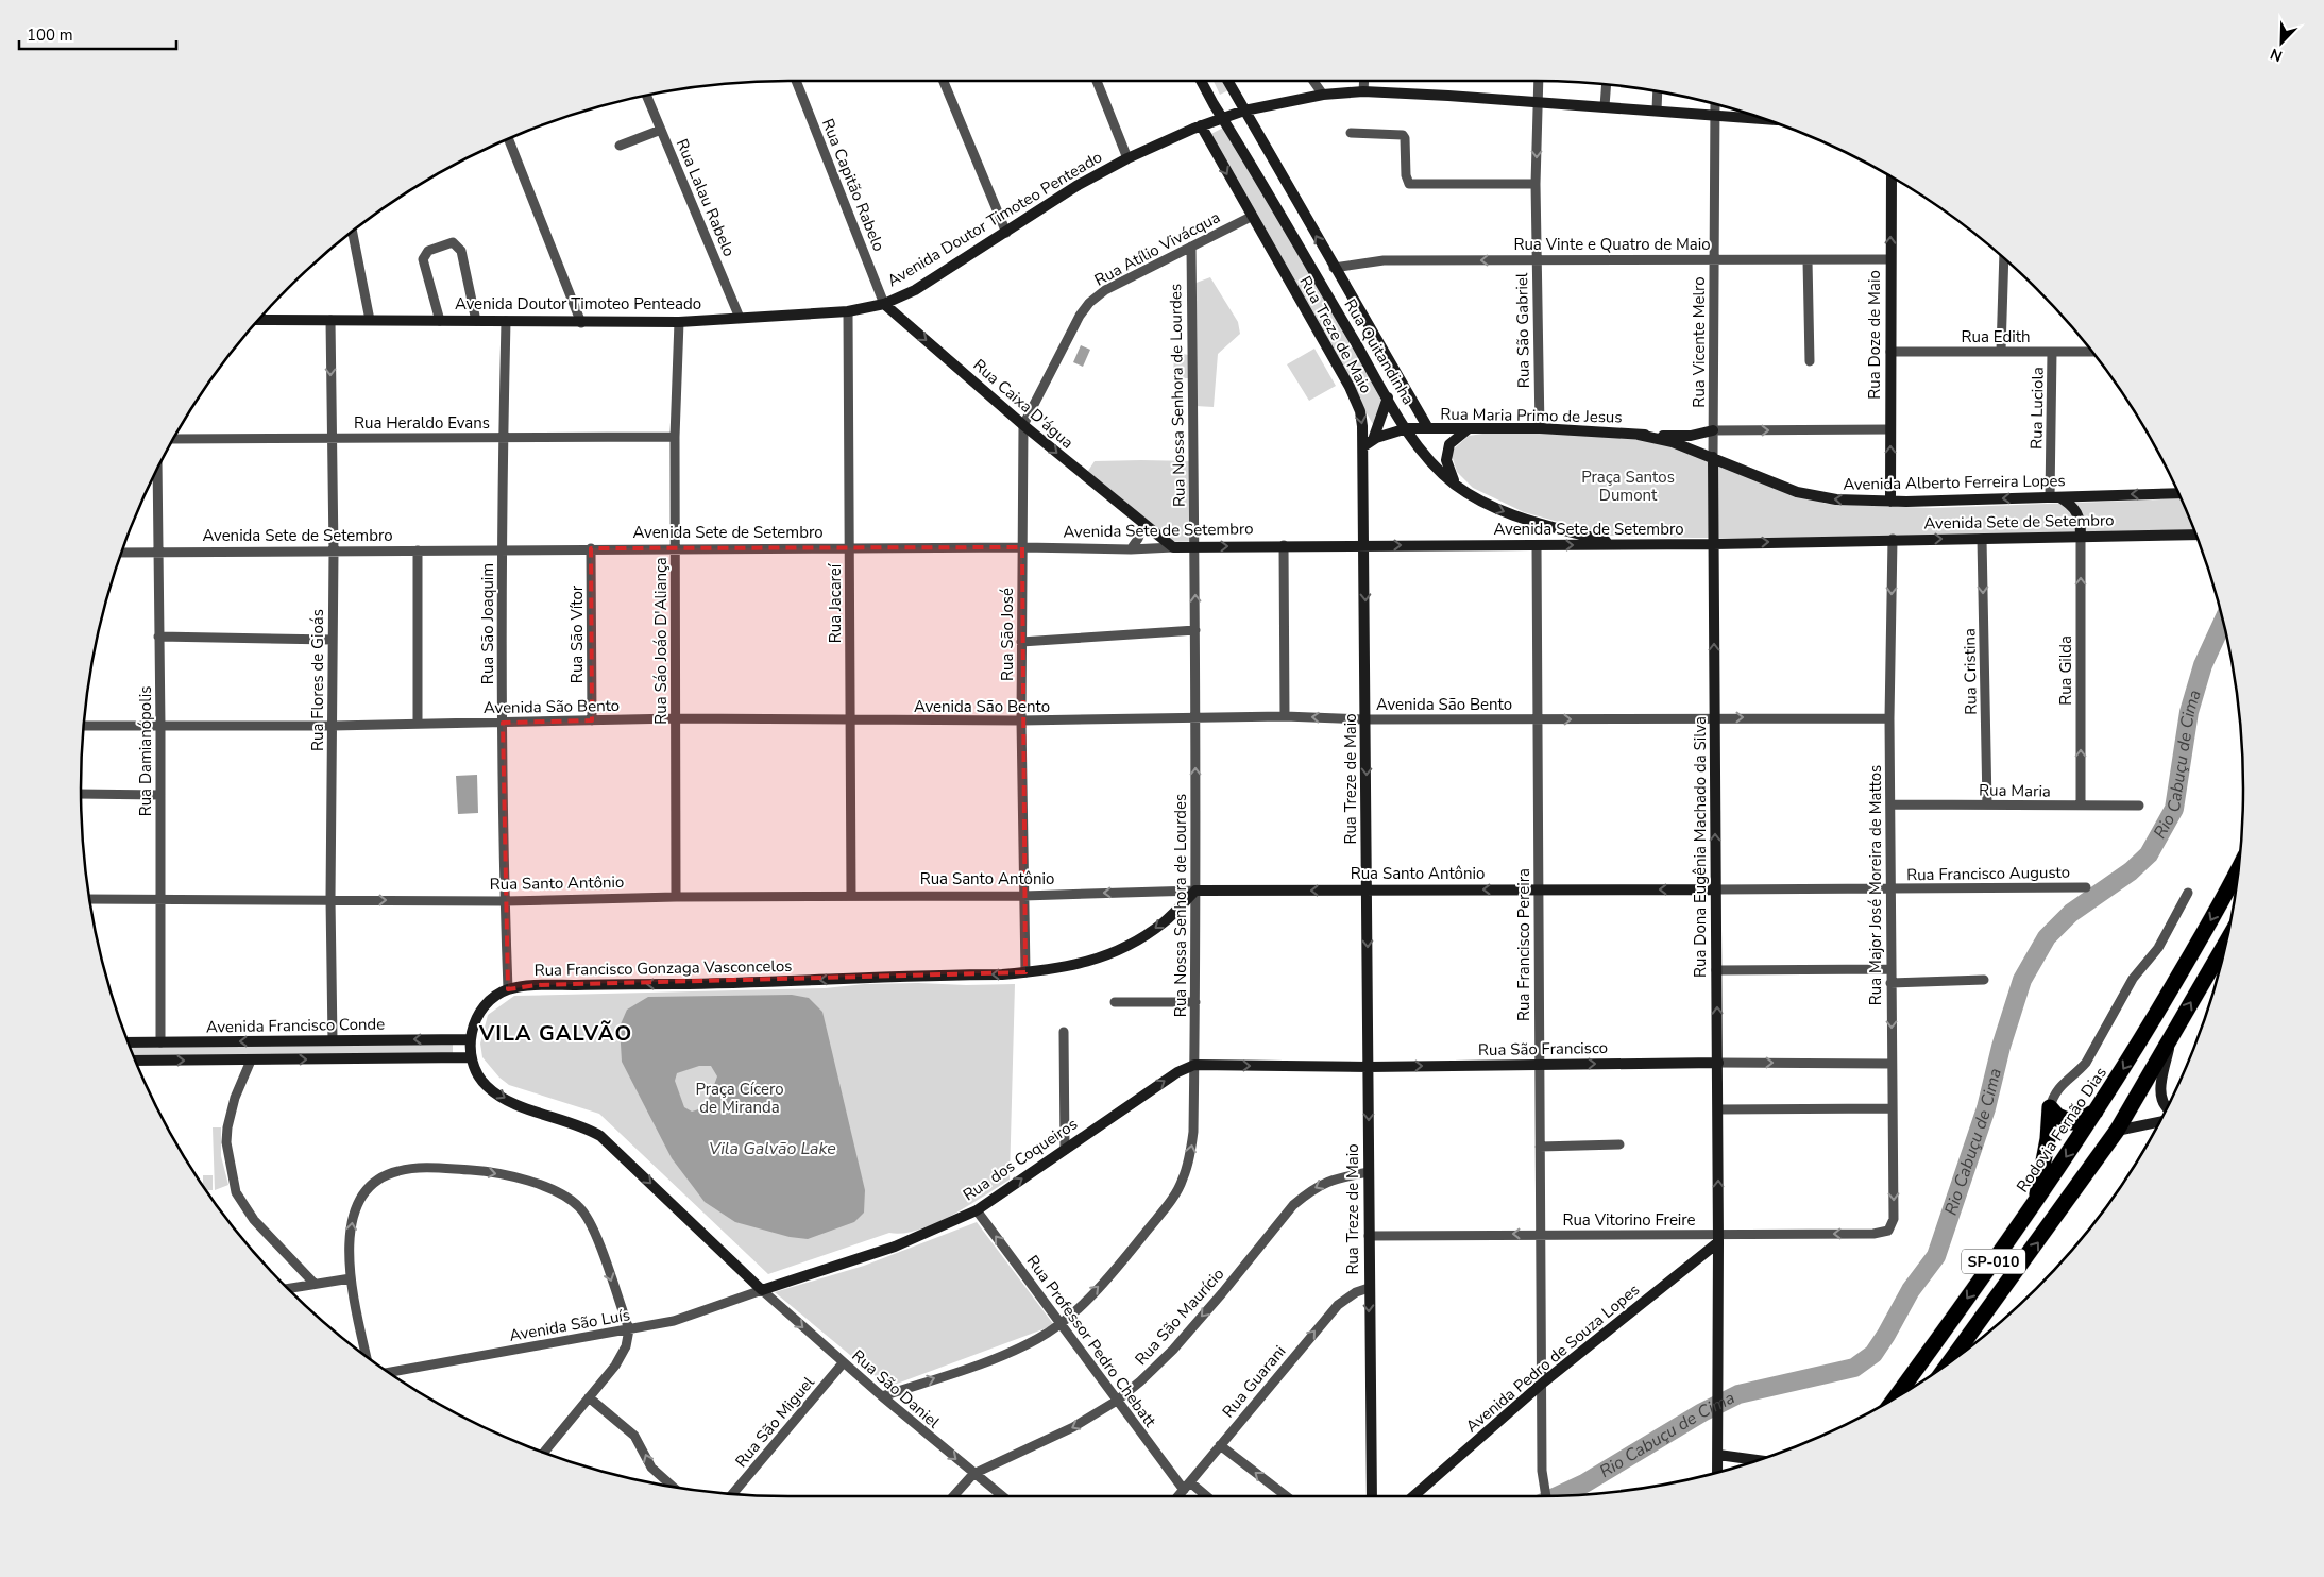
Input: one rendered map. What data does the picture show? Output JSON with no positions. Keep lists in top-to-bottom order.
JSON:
{
  "streets": {
    "highway": ["Rodovia Fernão Dias", "SP-010"],
    "main road": [
      "Avenida Doutor Timoteo Penteado",
      "Rua Treze de Maio",
      "Rua Doze de Maio",
      "Rua Quitandinha",
      "Rua Caixa D'água",
      "Rua Maria Primo de Jesus",
      "Avenida Alberto Ferreira Lopes",
      "Avenida Sete de Setembro",
      "Rua Dona Eugênia Machado da Silva",
      "Rua Santo Antônio",
      "Rua Francisco Gonzaga Vasconcelos",
      "Avenida Francisco Conde",
      "Rua São Francisco",
      "Rua dos Coqueiros",
      "Avenida Pedro de Souza Lopes"
    ],
    "street": [
      "Rua Capitão Rabelo",
      "Rua Lalau Rabelo",
      "Rua Vinte e Quatro de Maio",
      "Rua Atílio Vivácqua",
      "Rua São Gabriel",
      "Rua Edith",
      "Rua Vicente Melro",
      "Rua Nossa Senhora de Lourdes",
      "Rua Luciola",
      "Rua Heraldo Evans",
      "Rua Jacareí",
      "Rua São Joaquim",
      "Rua São Vítor",
      "Rua São José",
      "Rua Sáo Joáo D'Aliança",
      "Rua Gilda",
      "Rua Cristina",
      "Rua Flores de Gioás",
      "Avenida São Bento",
      "Rua Damianópolis",
      "Rua Maria",
      "Rua Francisco Augusto",
      "Rua Major José Moreira de Mattos",
      "Rua Francisco Pereira",
      "Rua Vitorino Freire",
      "Rua São Maurício",
      "Avenida São Luís",
      "Rua Professor Pedro Chebatt",
      "Rua Guarani",
      "Rua São Daniel",
      "Rua São Miguel"
    ]
  },
  "crossings": [
    ["Rua Capitão Rabelo", "Avenida Doutor Timoteo Penteado"],
    ["Rua Capitão Rabelo", "Rua Caixa D'água"],
    ["Rua Lalau Rabelo", "Avenida Doutor Timoteo Penteado"],
    ["Avenida Doutor Timoteo Penteado", "Rua São Gabriel"],
    ["Avenida Doutor Timoteo Penteado", "Rua Treze de Maio"],
    ["Avenida Doutor Timoteo Penteado", "Rua Vicente Melro"],
    ["Avenida Doutor Timoteo Penteado", "Rua Quitandinha"],
    ["Avenida Doutor Timoteo Penteado", "Rua Caixa D'água"],
    ["Avenida Doutor Timoteo Penteado", "Rua Jacareí"],
    ["Avenida Doutor Timoteo Penteado", "Rua São Joaquim"],
    ["Avenida Doutor Timoteo Penteado", "Rua Sáo Joáo D'Aliança"],
    ["Avenida Doutor Timoteo Penteado", "Rua Flores de Gioás"],
    ["Rua Vinte e Quatro de Maio", "Rua São Gabriel"],
    ["Rua Vinte e Quatro de Maio", "Rua Doze de Maio"],
    ["Rua Vinte e Quatro de Maio", "Rua Vicente Melro"],
    ["Rua Vinte e Quatro de Maio", "Rua Quitandinha"],
    ["Rua Atílio Vivácqua", "Rua Treze de Maio"],
    ["Rua Atílio Vivácqua", "Rua Nossa Senhora de Lourdes"],
    ["Rua Atílio Vivácqua", "Rua Caixa D'água"],
    ["Rua Atílio Vivácqua", "Rua São José"],
    ["Rua São Gabriel", "Rua Maria Primo de Jesus"],
    ["Rua Treze de Maio", "Rua Maria Primo de Jesus"],
    ["Rua Treze de Maio", "Avenida Sete de Setembro"],
    ["Rua Treze de Maio", "Avenida São Bento"],
    ["Rua Treze de Maio", "Rua Santo Antônio"],
    ["Rua Treze de Maio", "Rua São Francisco"],
    ["Rua Treze de Maio", "Rua Vitorino Freire"],
    ["Rua Treze de Maio", "Rua São Maurício"],
    ["Rua Treze de Maio", "Rua Guarani"],
    ["Rua Doze de Maio", "Rua Edith"],
    ["Rua Doze de Maio", "Avenida Alberto Ferreira Lopes"],
    ["Rua Edith", "Rua Luciola"],
    ["Rua Vicente Melro", "Avenida Alberto Ferreira Lopes"],
    ["Rua Vicente Melro", "Rua Dona Eugênia Machado da Silva"],
    ["Rua Quitandinha", "Rua Maria Primo de Jesus"],
    ["Rua Quitandinha", "Avenida Sete de Setembro"],
    ["Rua Nossa Senhora de Lourdes", "Avenida Sete de Setembro"],
    ["Rua Nossa Senhora de Lourdes", "Avenida São Bento"],
    ["Rua Nossa Senhora de Lourdes", "Rua Santo Antônio"],
    ["Rua Nossa Senhora de Lourdes", "Rua Francisco Gonzaga Vasconcelos"],
    ["Rua Nossa Senhora de Lourdes", "Rua São Francisco"],
    ["Rua Nossa Senhora de Lourdes", "Rua dos Coqueiros"],
    ["Rua Nossa Senhora de Lourdes", "Rua Professor Pedro Chebatt"],
    ["Rua Nossa Senhora de Lourdes", "Rua São Daniel"],
    ["Rua Caixa D'água", "Avenida Sete de Setembro"],
    ["Rua Caixa D'água", "Rua São José"],
    ["Rua Luciola", "Avenida Alberto Ferreira Lopes"],
    ["Rua Maria Primo de Jesus", "Avenida Alberto Ferreira Lopes"],
    ["Rua Heraldo Evans", "Rua São Joaquim"],
    ["Rua Heraldo Evans", "Rua Sáo Joáo D'Aliança"],
    ["Rua Heraldo Evans", "Rua Flores de Gioás"],
    ["Avenida Alberto Ferreira Lopes", "Rua Dona Eugênia Machado da Silva"],
    ["Avenida Sete de Setembro", "Rua Jacareí"],
    ["Avenida Sete de Setembro", "Rua São Joaquim"],
    ["Avenida Sete de Setembro", "Rua São Vítor"],
    ["Avenida Sete de Setembro", "Rua São José"],
    ["Avenida Sete de Setembro", "Rua Sáo Joáo D'Aliança"],
    ["Avenida Sete de Setembro", "Rua Gilda"],
    ["Avenida Sete de Setembro", "Rua Cristina"],
    ["Avenida Sete de Setembro", "Rua Flores de Gioás"],
    ["Avenida Sete de Setembro", "Rua Damianópolis"],
    ["Avenida Sete de Setembro", "Rua Dona Eugênia Machado da Silva"],
    ["Avenida Sete de Setembro", "Rua Major José Moreira de Mattos"],
    ["Avenida Sete de Setembro", "Rua Francisco Pereira"],
    ["Rua Jacareí", "Avenida São Bento"],
    ["Rua Jacareí", "Rua Santo Antônio"],
    ["Rua São Joaquim", "Avenida São Bento"],
    ["Rua São Joaquim", "Rua Santo Antônio"],
    ["Rua São Joaquim", "Rua Francisco Gonzaga Vasconcelos"],
    ["Rua São Vítor", "Avenida São Bento"],
    ["Rua São José", "Avenida São Bento"],
    ["Rua São José", "Rua Santo Antônio"],
    ["Rua São José", "Rua Francisco Gonzaga Vasconcelos"],
    ["Rua Sáo Joáo D'Aliança", "Avenida São Bento"],
    ["Rua Sáo Joáo D'Aliança", "Rua Santo Antônio"],
    ["Rua Gilda", "Rua Maria"],
    ["Rua Cristina", "Rua Maria"],
    ["Rua Flores de Gioás", "Avenida São Bento"],
    ["Rua Flores de Gioás", "Rua Santo Antônio"],
    ["Rua Flores de Gioás", "Avenida Francisco Conde"],
    ["Avenida São Bento", "Rua Damianópolis"],
    ["Avenida São Bento", "Rua Dona Eugênia Machado da Silva"],
    ["Avenida São Bento", "Rua Major José Moreira de Mattos"],
    ["Avenida São Bento", "Rua Francisco Pereira"],
    ["Rua Damianópolis", "Rua Santo Antônio"],
    ["Rua Damianópolis", "Avenida Francisco Conde"],
    ["Rua Maria", "Rua Major José Moreira de Mattos"],
    ["Rua Dona Eugênia Machado da Silva", "Rua Santo Antônio"],
    ["Rua Dona Eugênia Machado da Silva", "Rua São Francisco"],
    ["Rua Dona Eugênia Machado da Silva", "Rua Vitorino Freire"],
    ["Rua Dona Eugênia Machado da Silva", "Avenida Pedro de Souza Lopes"],
    ["Rua Santo Antônio", "Rua Francisco Augusto"],
    ["Rua Santo Antônio", "Rua Major José Moreira de Mattos"],
    ["Rua Santo Antônio", "Rua Francisco Pereira"],
    ["Rua Santo Antônio", "Rua Francisco Gonzaga Vasconcelos"],
    ["Rua Francisco Augusto", "Rua Major José Moreira de Mattos"],
    ["Rua Major José Moreira de Mattos", "Rua São Francisco"],
    ["Rua Major José Moreira de Mattos", "Rua Vitorino Freire"],
    ["Rua Francisco Pereira", "Rua São Francisco"],
    ["Rua Francisco Pereira", "Rua Vitorino Freire"],
    ["Rua Francisco Pereira", "Avenida Pedro de Souza Lopes"],
    ["Rua Francisco Gonzaga Vasconcelos", "Avenida Francisco Conde"],
    ["Rua São Francisco", "Rua dos Coqueiros"],
    ["Rua dos Coqueiros", "Avenida São Luís"],
    ["Rua dos Coqueiros", "Rua Professor Pedro Chebatt"],
    ["Rua dos Coqueiros", "Rua São Daniel"],
    ["Rua Vitorino Freire", "Avenida Pedro de Souza Lopes"],
    ["Rua São Maurício", "Rua Professor Pedro Chebatt"],
    ["Rua São Maurício", "Rua São Daniel"],
    ["Avenida São Luís", "Rua São Daniel"],
    ["Rua Professor Pedro Chebatt", "Rua Guarani"],
    ["Rua São Daniel", "Rua São Miguel"]
  ],
  "one_way": [
    "Rua Vinte e Quatro de Maio",
    "Rua Treze de Maio",
    "Rua Doze de Maio",
    "Rua Nossa Senhora de Lourdes",
    "Rua Caixa D'água",
    "Avenida Alberto Ferreira Lopes",
    "Rua Gilda",
    "Rua Cristina",
    "Rua Dona Eugênia Machado da Silva",
    "Rua Major José Moreira de Mattos",
    "Rua Francisco Gonzaga Vasconcelos",
    "Rua São Francisco",
    "Rua dos Coqueiros",
    "Rua Vitorino Freire",
    "Rua São Maurício",
    "Rua Professor Pedro Chebatt",
    "Rua Guarani",
    "Rua São Daniel"
  ],
  "districts": ["VILA GALVÃO"],
  "water": ["Rio Cabuçu de Cima", "Vila Galvão Lake"],
  "parks": ["Praça Santos Dumont", "Praça Cícero de Miranda"],
  "scale_bar": "100 m",
  "north": "bottom left"
}
